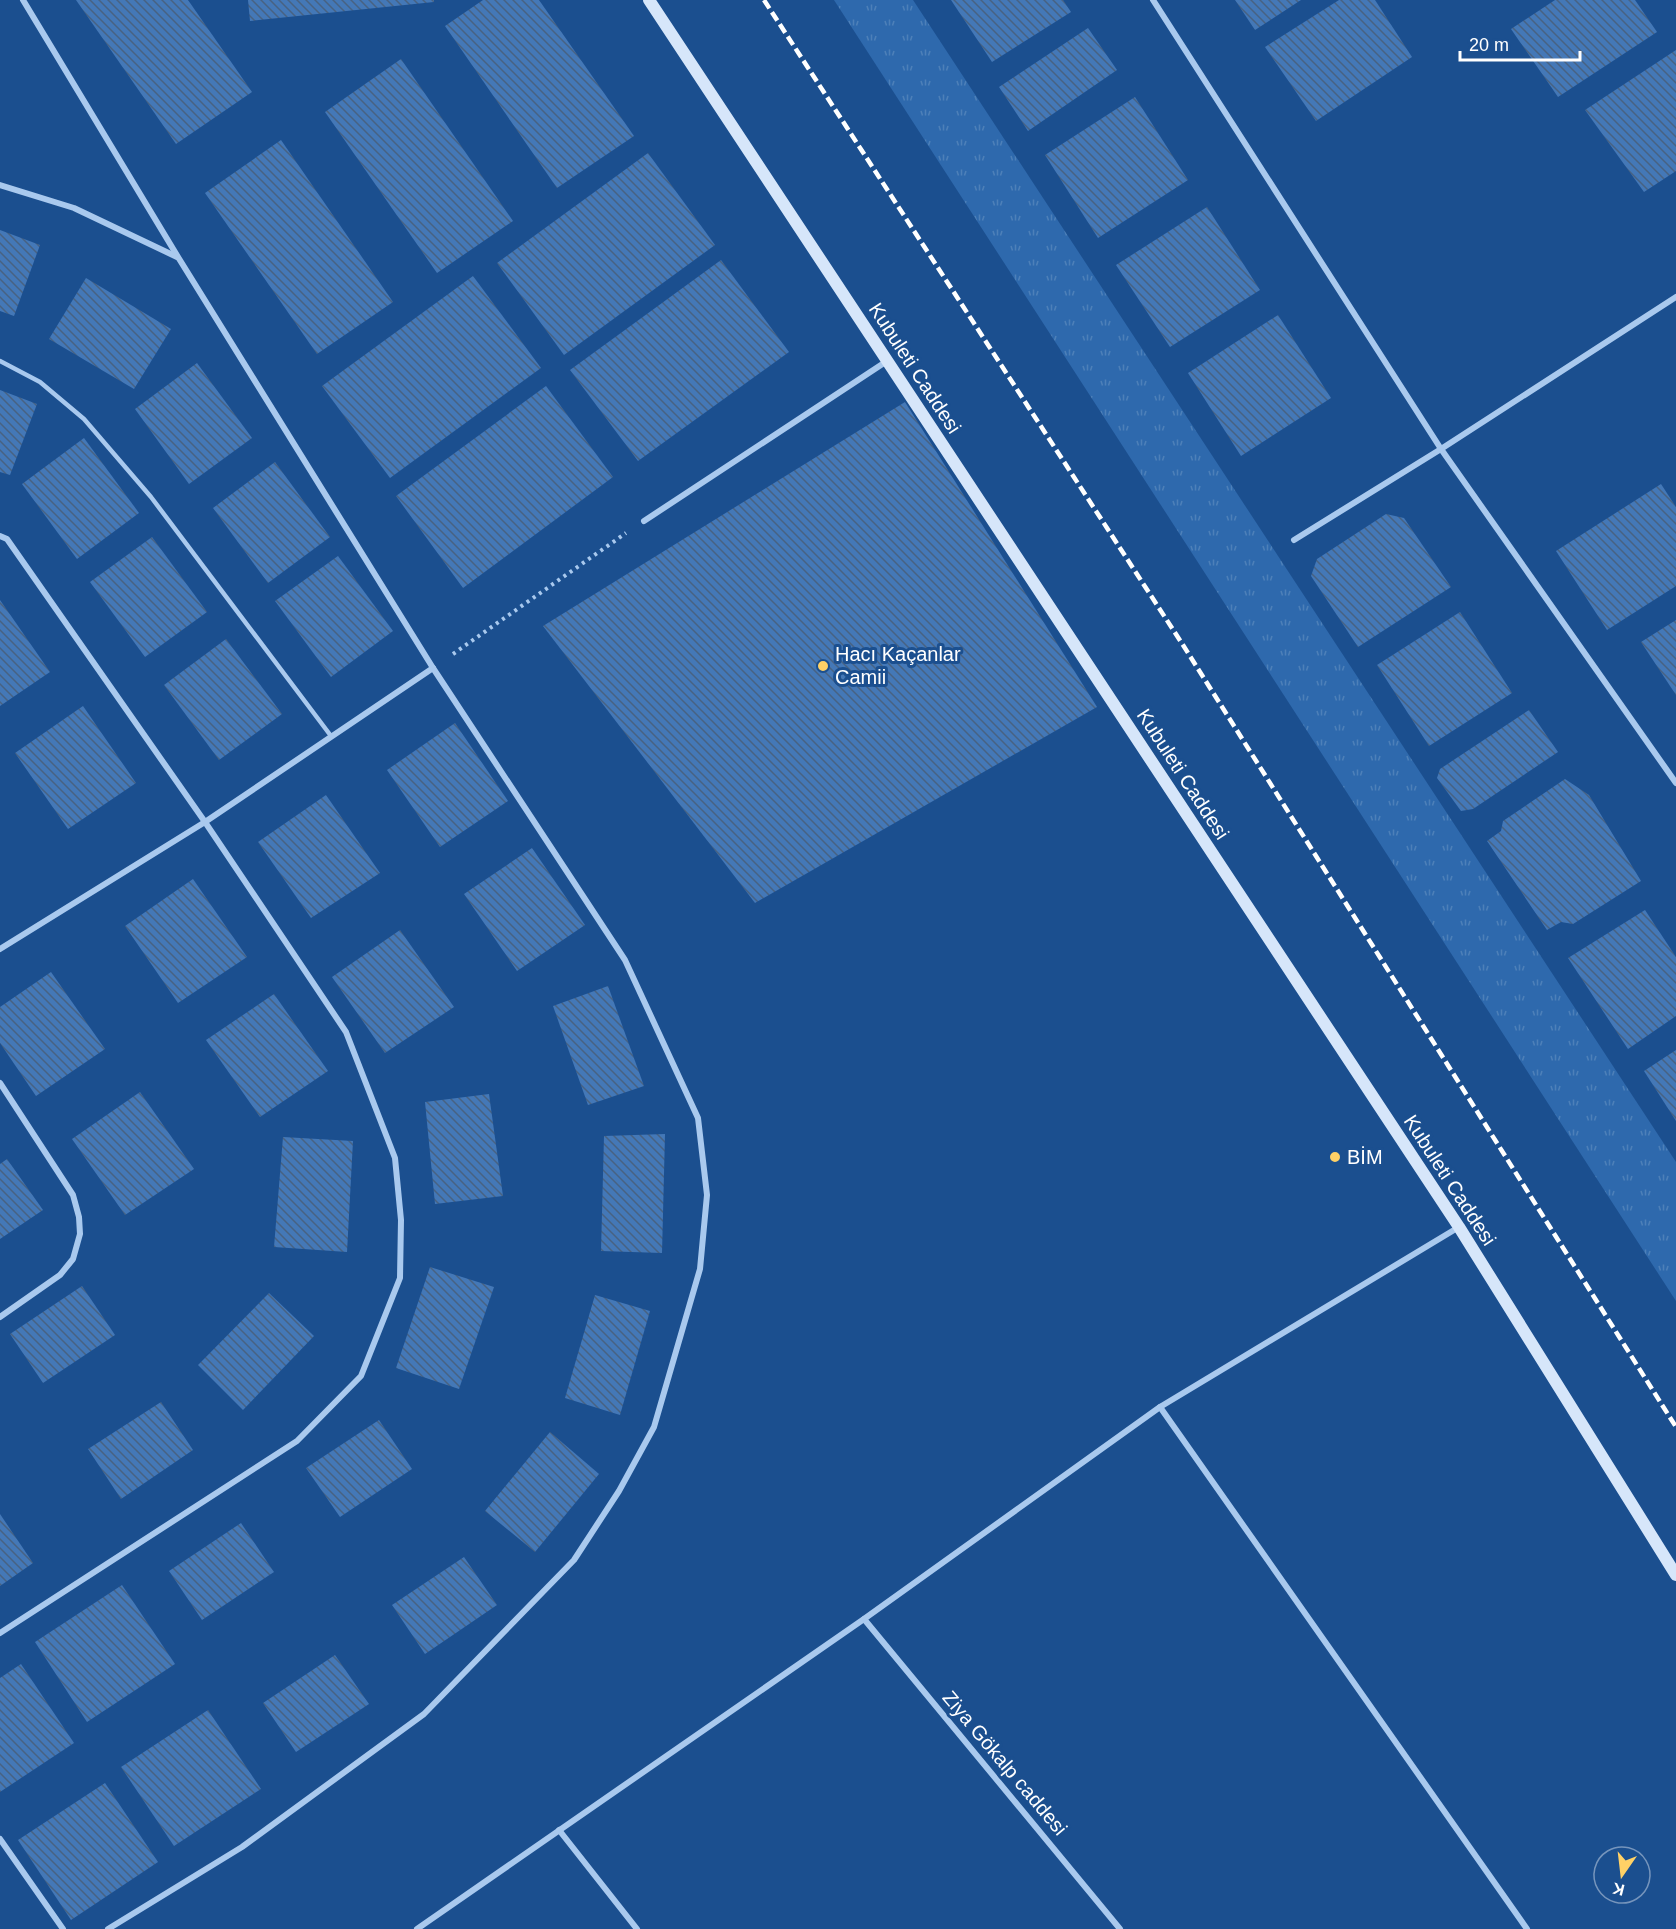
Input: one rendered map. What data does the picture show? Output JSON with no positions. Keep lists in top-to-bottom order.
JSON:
{
  "streets": {
    "street": ["Kubuleti Caddesi", "Ziya Gökalp caddesi"]
  },
  "places": ["Hacı Kaçanlar Camii", "BİM"],
  "scale_bar": "20 m",
  "north": "bottom"
}
